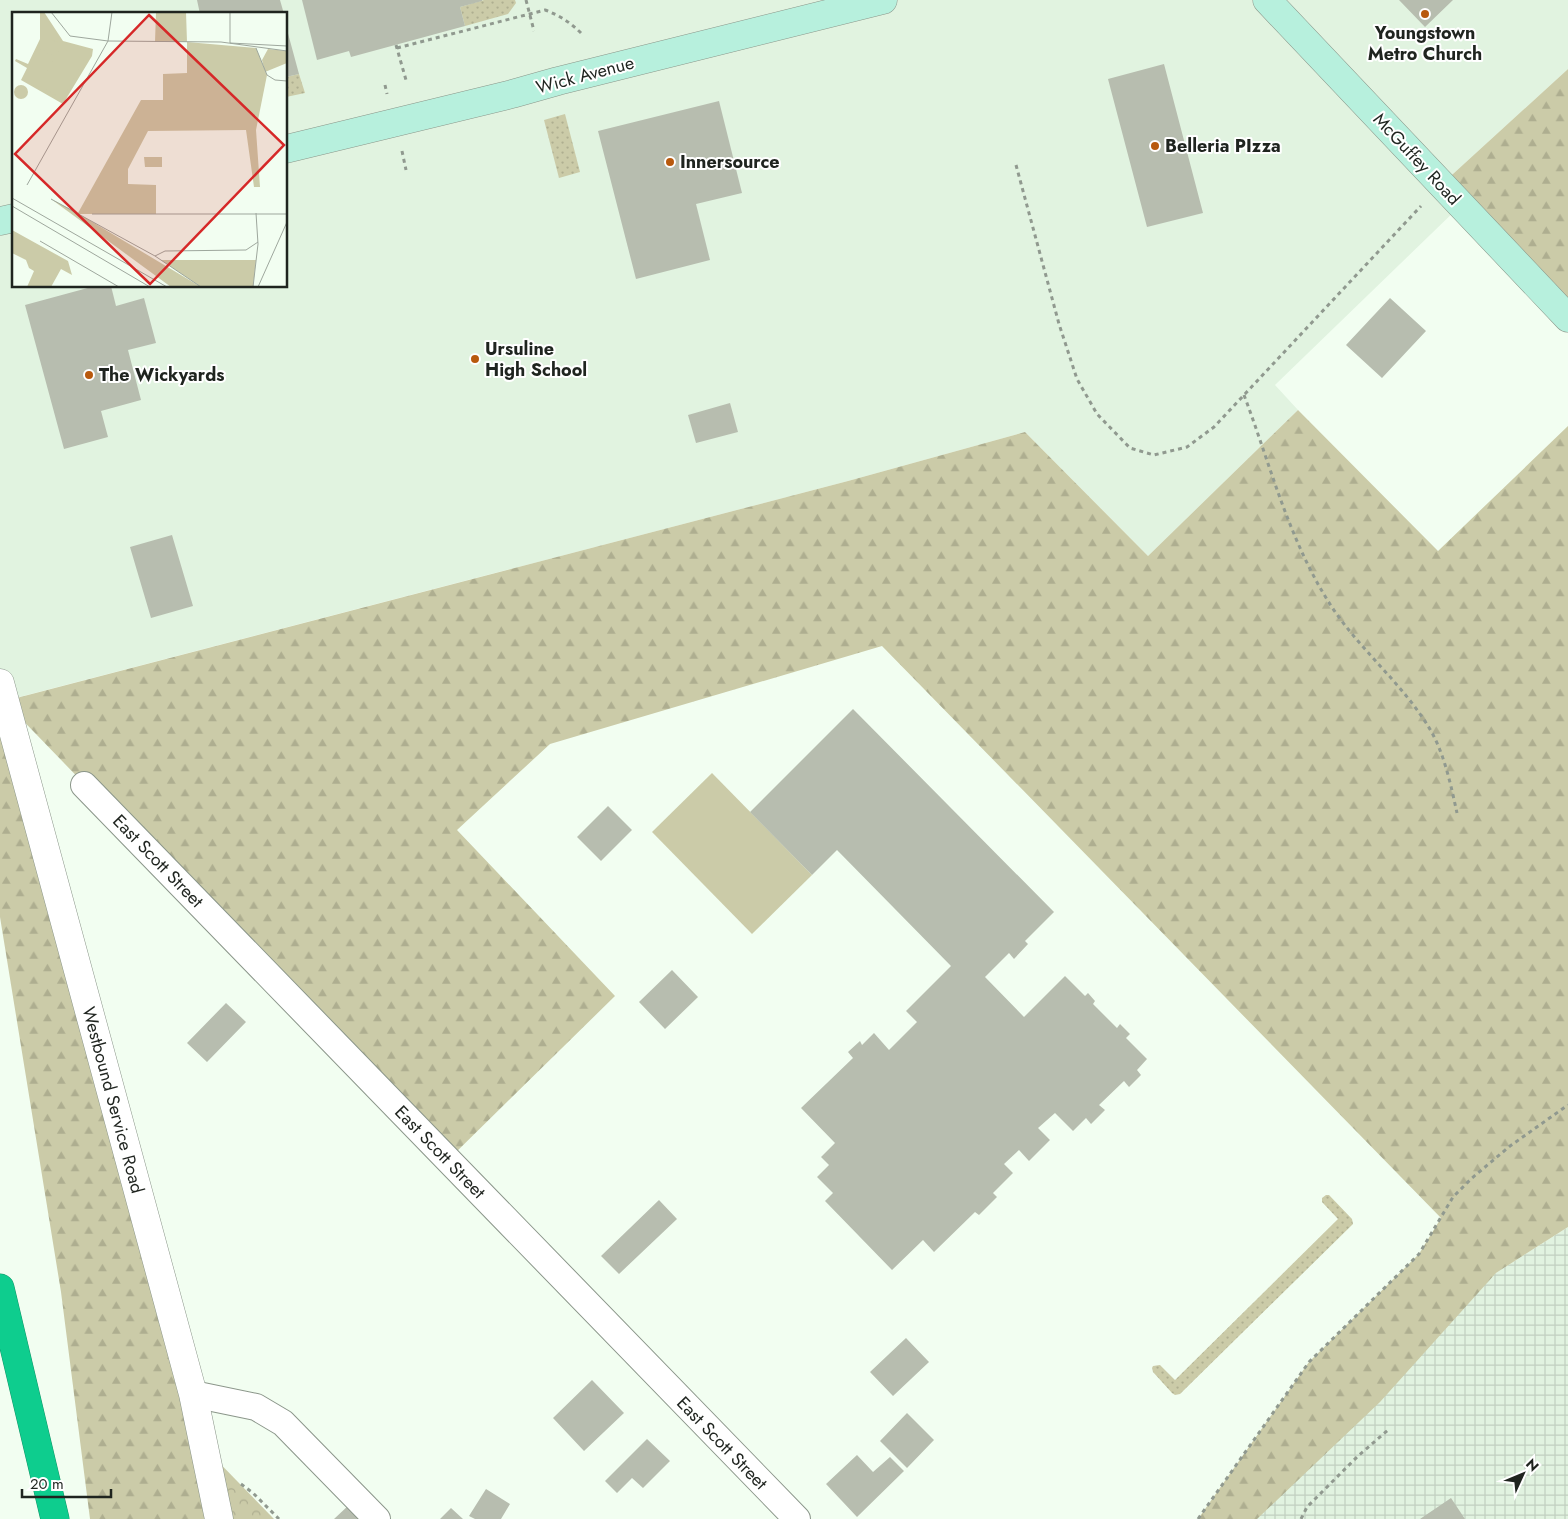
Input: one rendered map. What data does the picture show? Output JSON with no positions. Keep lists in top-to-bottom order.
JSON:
{
  "streets": {
    "main road": ["Wick Avenue", "McGuffey Road"],
    "street": ["East Scott Street", "Westbound Service Road"]
  },
  "places": [
    "Youngstown Metro Church",
    "Belleria PIzza",
    "Innersource",
    "Ursuline High School",
    "The Wickyards"
  ],
  "scale_bar": "20 m",
  "north": "top right"
}
